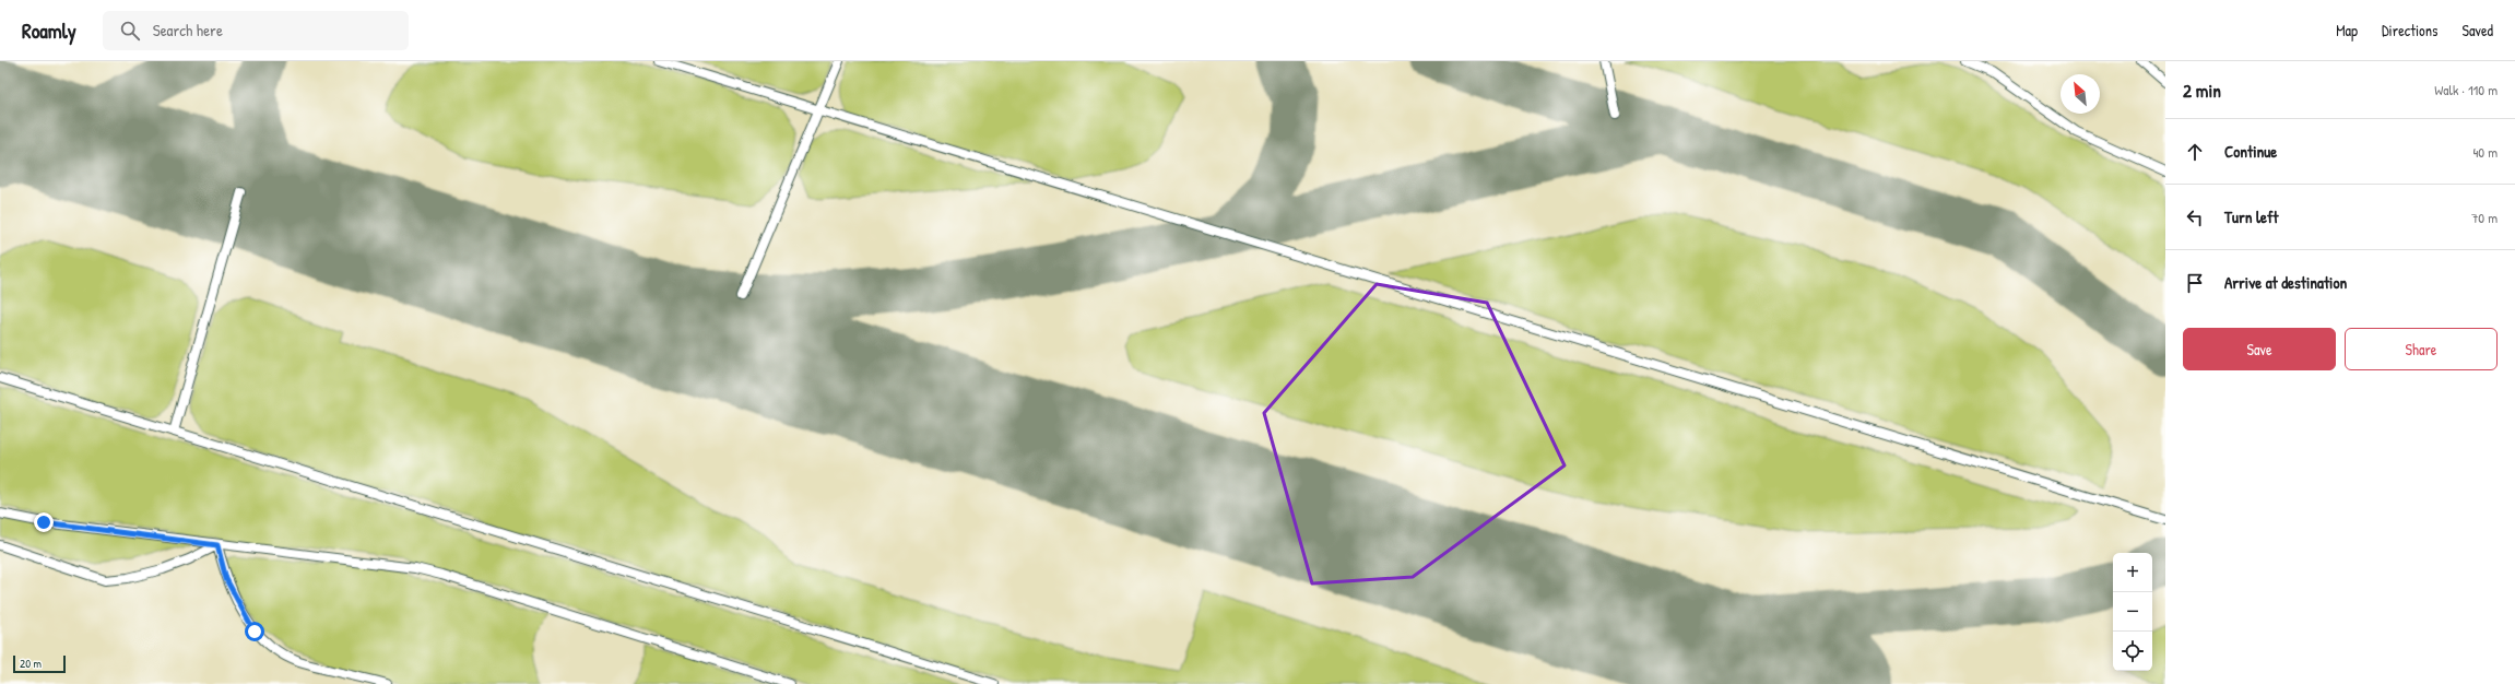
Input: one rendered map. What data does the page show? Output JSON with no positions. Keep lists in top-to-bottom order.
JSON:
{
  "scale_bar": "20 m",
  "north": "top left",
  "page": {
    "header": "Roamly",
    "search": "Search here",
    "nav": ["Map", "Directions", "Saved"],
    "heading": ["2 min", "Walk · 110 m"],
    "list": [
      ["Continue", "40 m"],
      ["Turn left", "70 m"],
      "Arrive at destination"
    ],
    "buttons": ["Save", "Share"],
    "map_buttons": ["+", "−"],
    "scale": "20 m"
  }
}
